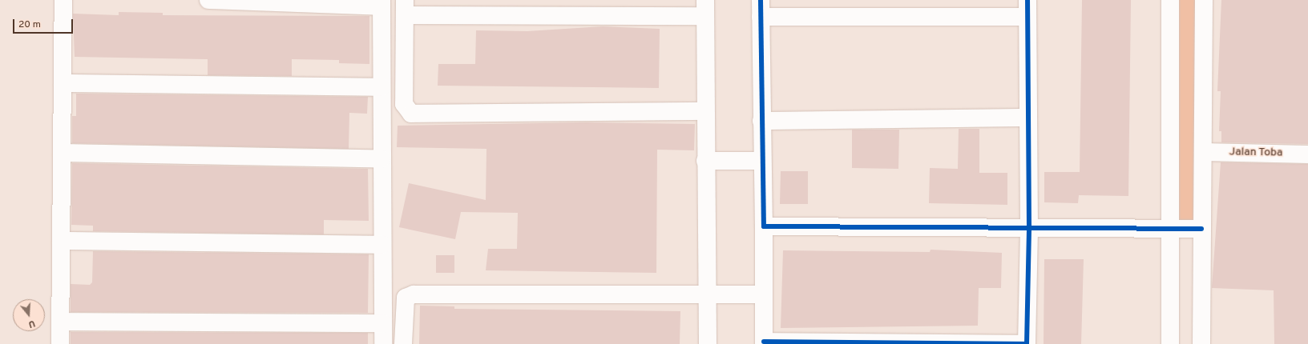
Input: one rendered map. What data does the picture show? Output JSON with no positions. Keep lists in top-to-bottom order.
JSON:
{
  "streets": {
    "street": ["Jalan Toba"]
  },
  "scale_bar": "20 m",
  "north": "bottom"
}
